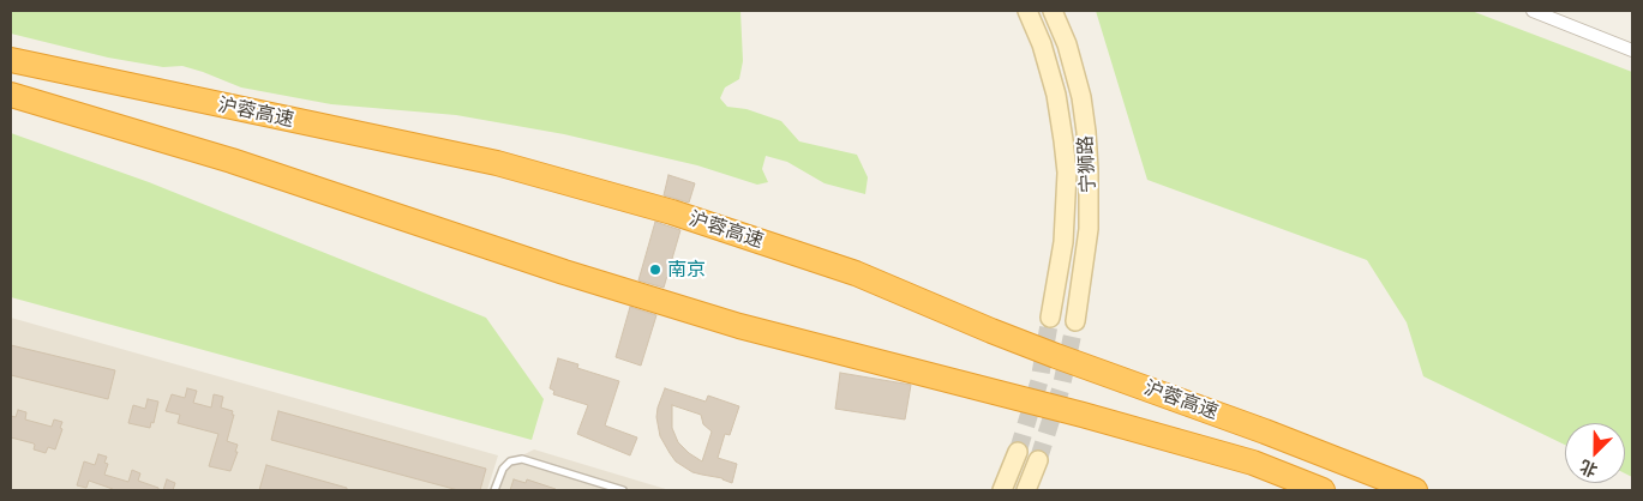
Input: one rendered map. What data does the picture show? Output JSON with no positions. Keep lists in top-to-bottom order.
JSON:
{
  "streets": {
    "highway": ["沪蓉高速"],
    "main road": ["宁狮路"]
  },
  "places": ["南京"],
  "north": "bottom left"
}
